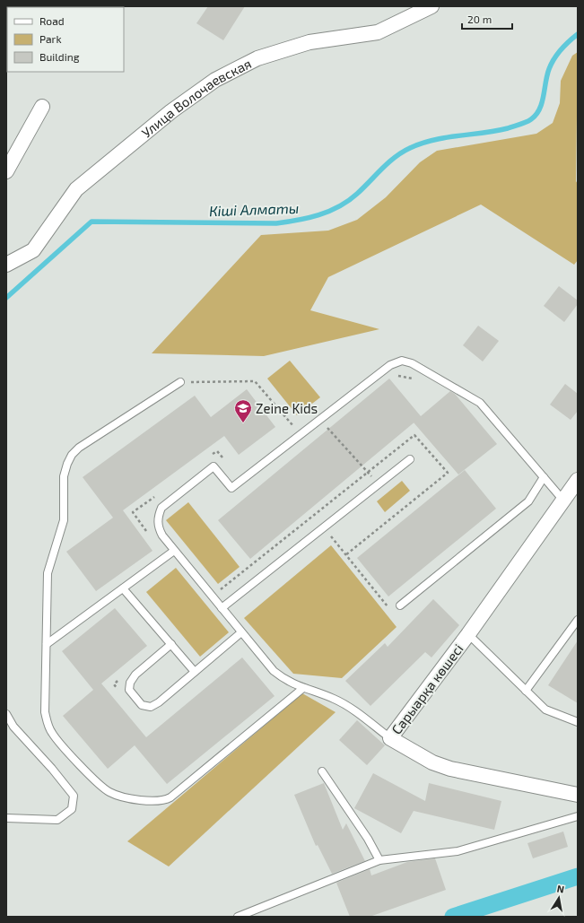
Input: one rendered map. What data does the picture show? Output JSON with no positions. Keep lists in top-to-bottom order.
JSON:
{
  "streets": {
    "street": ["Улица Волочаевская", "Сарыарқа көшесі"]
  },
  "water": ["Кіші Алматы"],
  "places": {
    "school or university": ["Zeine Kids"]
  },
  "legend": ["Road", "Park", "Building"],
  "scale_bar": "20 m",
  "north": "top"
}
